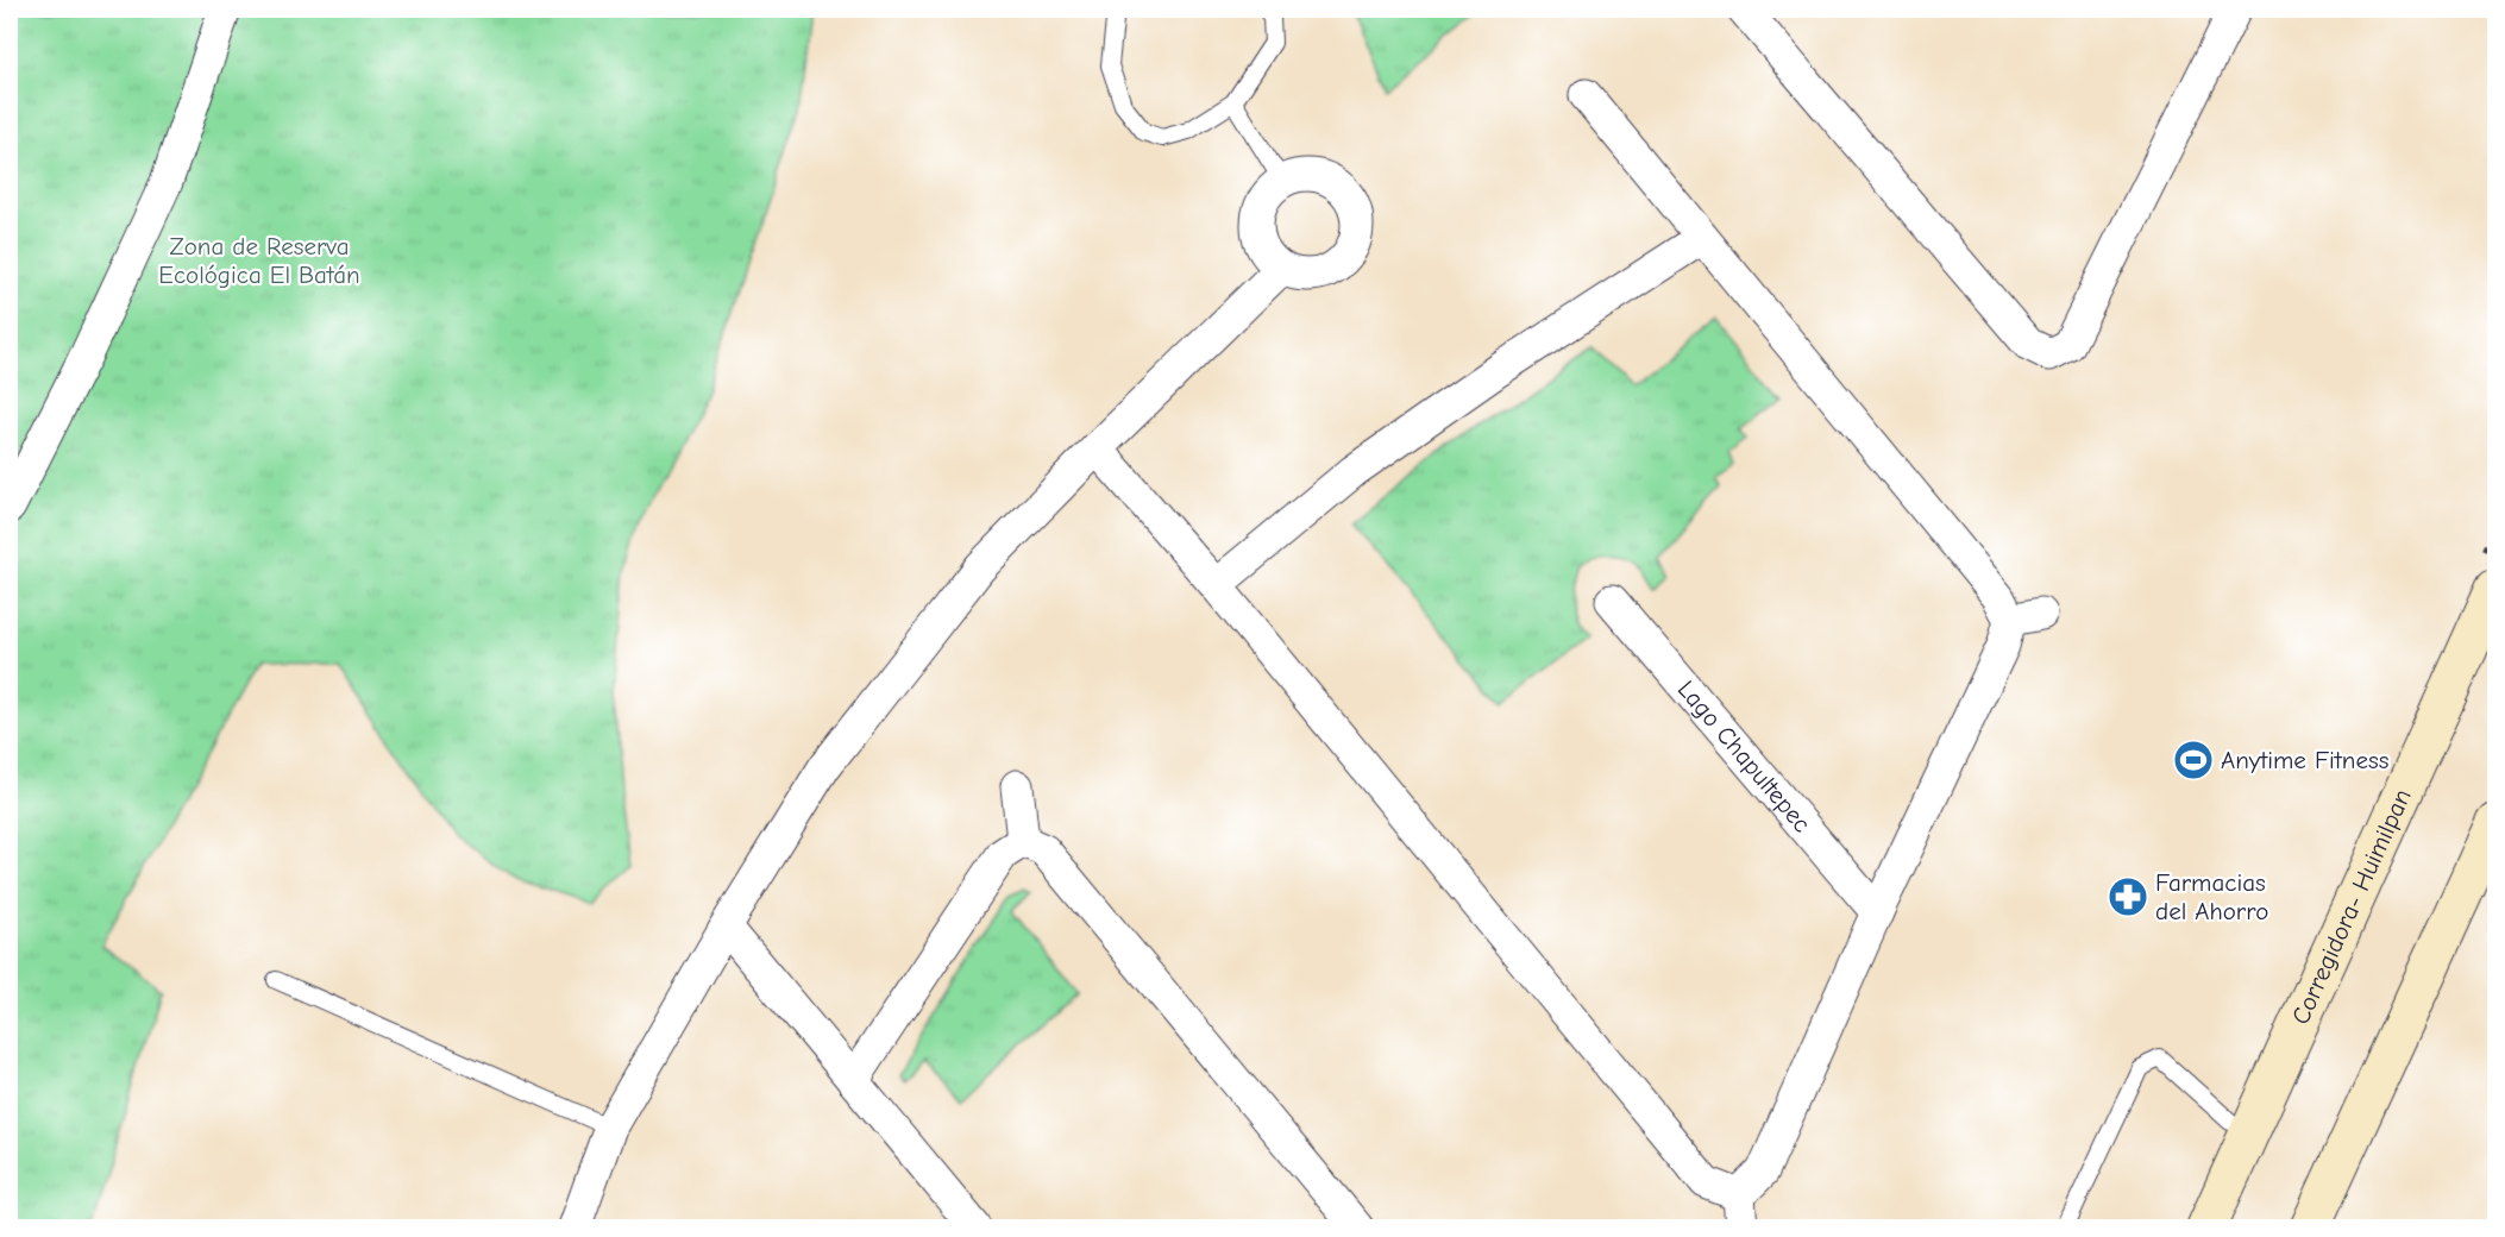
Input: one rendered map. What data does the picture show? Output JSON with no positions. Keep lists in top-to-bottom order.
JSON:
{
  "streets": {
    "main road": ["Corregidora- Huimilpan"],
    "street": ["Lago Chapultepec"]
  },
  "parks": ["Zona de Reserva Ecológica El Batán"],
  "places": {
    "sports": ["Anytime Fitness"],
    "pharmacy": ["Farmacias del Ahorro"]
  }
}
